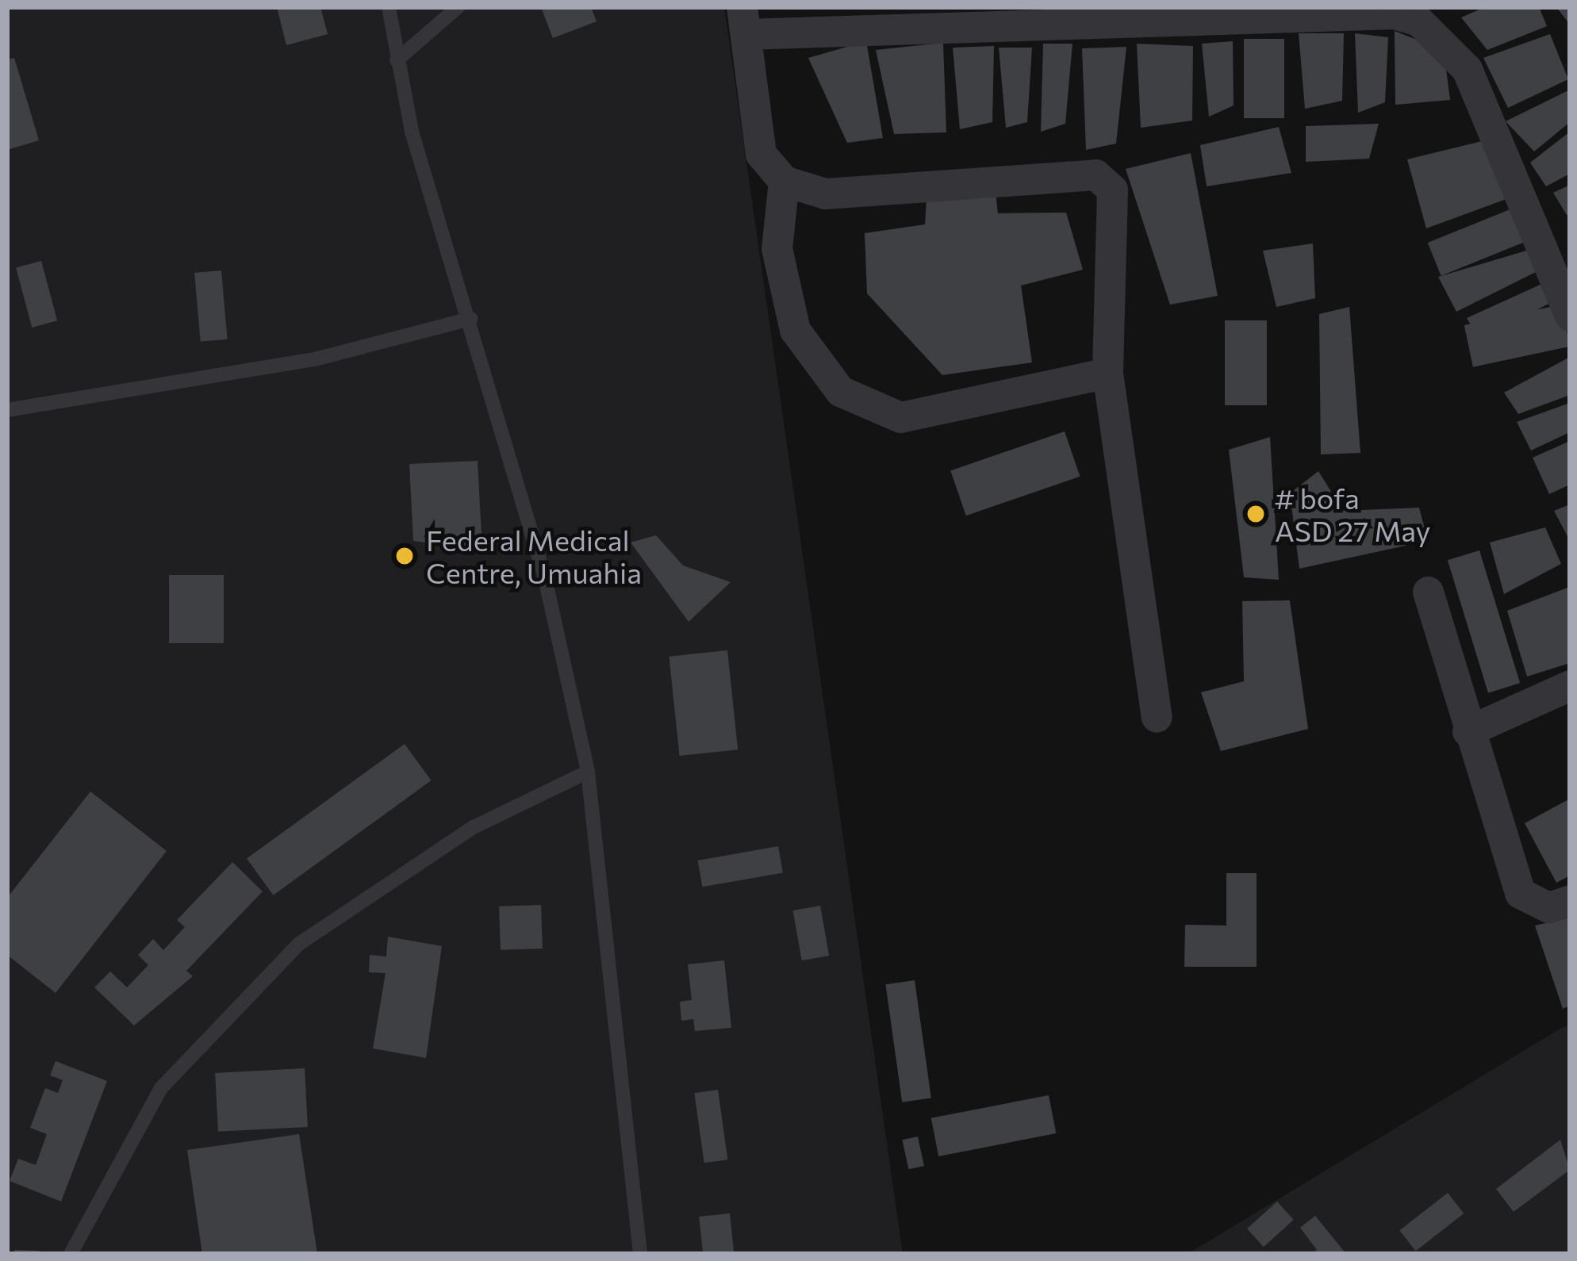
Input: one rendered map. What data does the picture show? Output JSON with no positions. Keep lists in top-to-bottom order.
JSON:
{
  "places": ["# bofa ASD 27 May", "Federal Medical Centre, Umuahia"]
}
